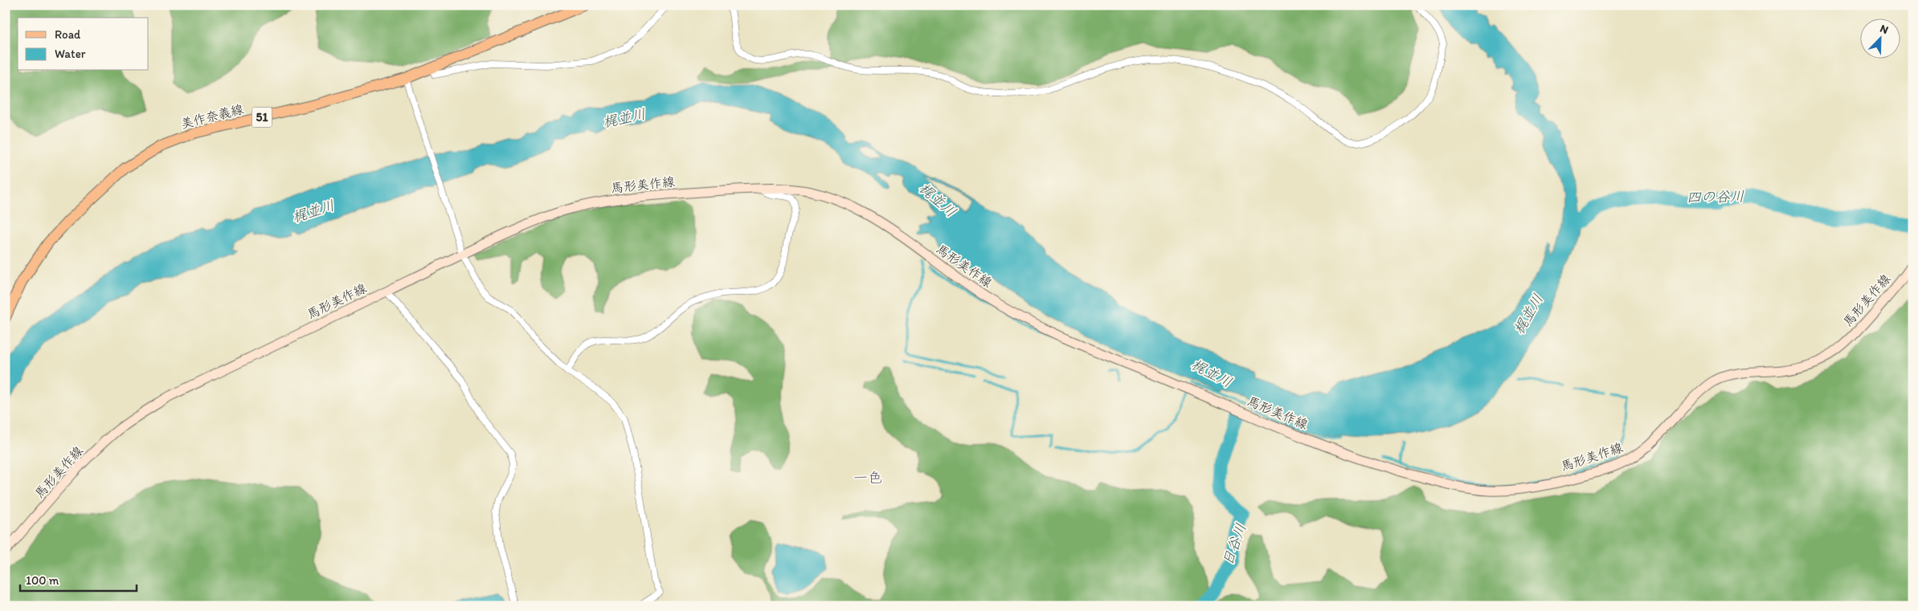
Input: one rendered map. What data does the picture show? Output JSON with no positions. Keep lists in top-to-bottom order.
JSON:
{
  "streets": {
    "main road": ["美作奈義線", "51", "馬形美作線"]
  },
  "districts": ["一色"],
  "water": ["梶並川", "四の谷川", "日谷川"],
  "legend": ["Road", "Water"],
  "scale_bar": "100 m",
  "north": "top right"
}
